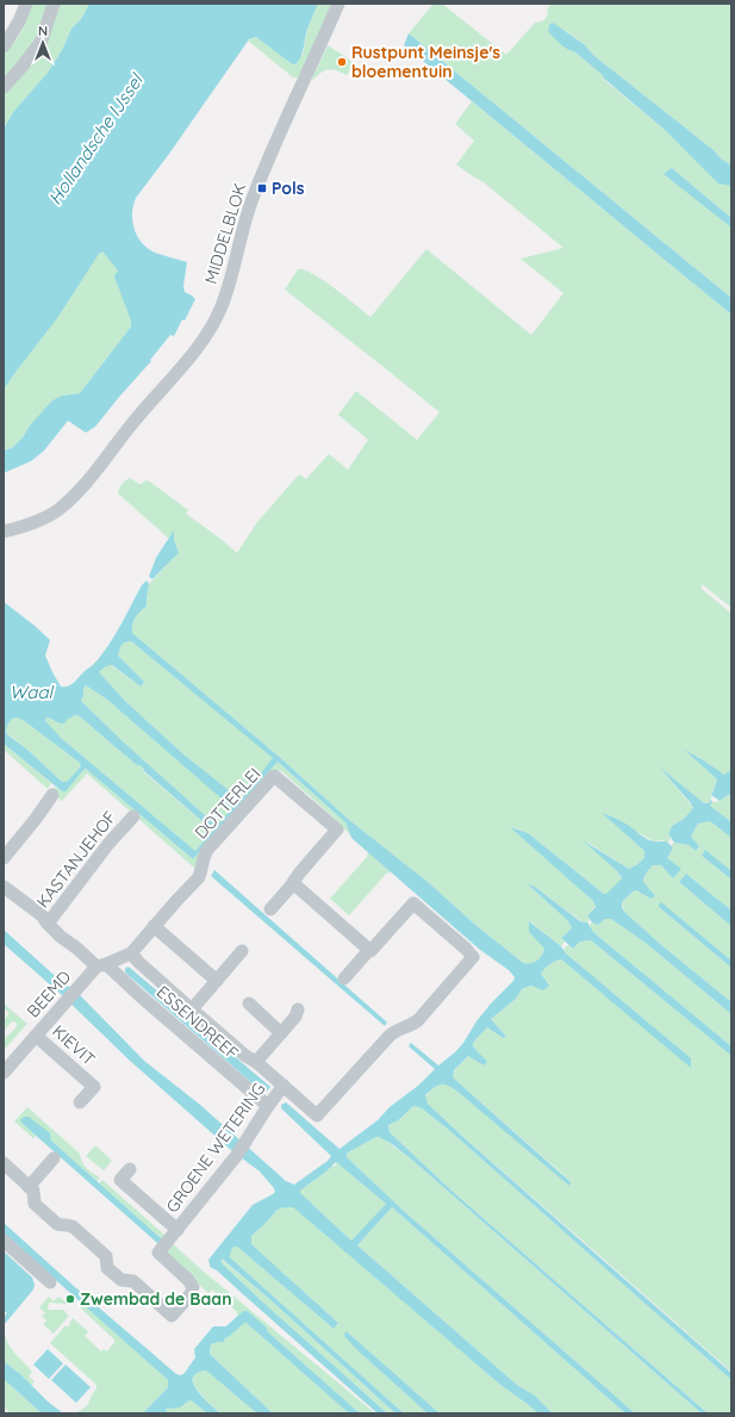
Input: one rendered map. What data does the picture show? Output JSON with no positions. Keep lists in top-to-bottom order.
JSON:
{
  "streets": {
    "street": [
      "MIDDELBLOK",
      "DOTTERLEI",
      "KASTANJEHOF",
      "BEEMD",
      "ESSENDREEF",
      "KIEVIT",
      "GROENE WETERING"
    ]
  },
  "crossings": [
    ["KASTANJEHOF", "ESSENDREEF"],
    ["BEEMD", "ESSENDREEF"],
    ["BEEMD", "KIEVIT"],
    ["ESSENDREEF", "GROENE WETERING"]
  ],
  "water": ["Hollandsche IJssel", "Waal"],
  "places": {
    "other": ["Rustpunt Meinsje's bloementuin", "Zwembad de Baan"],
    "transit": ["Pols"]
  },
  "north": "top"
}
